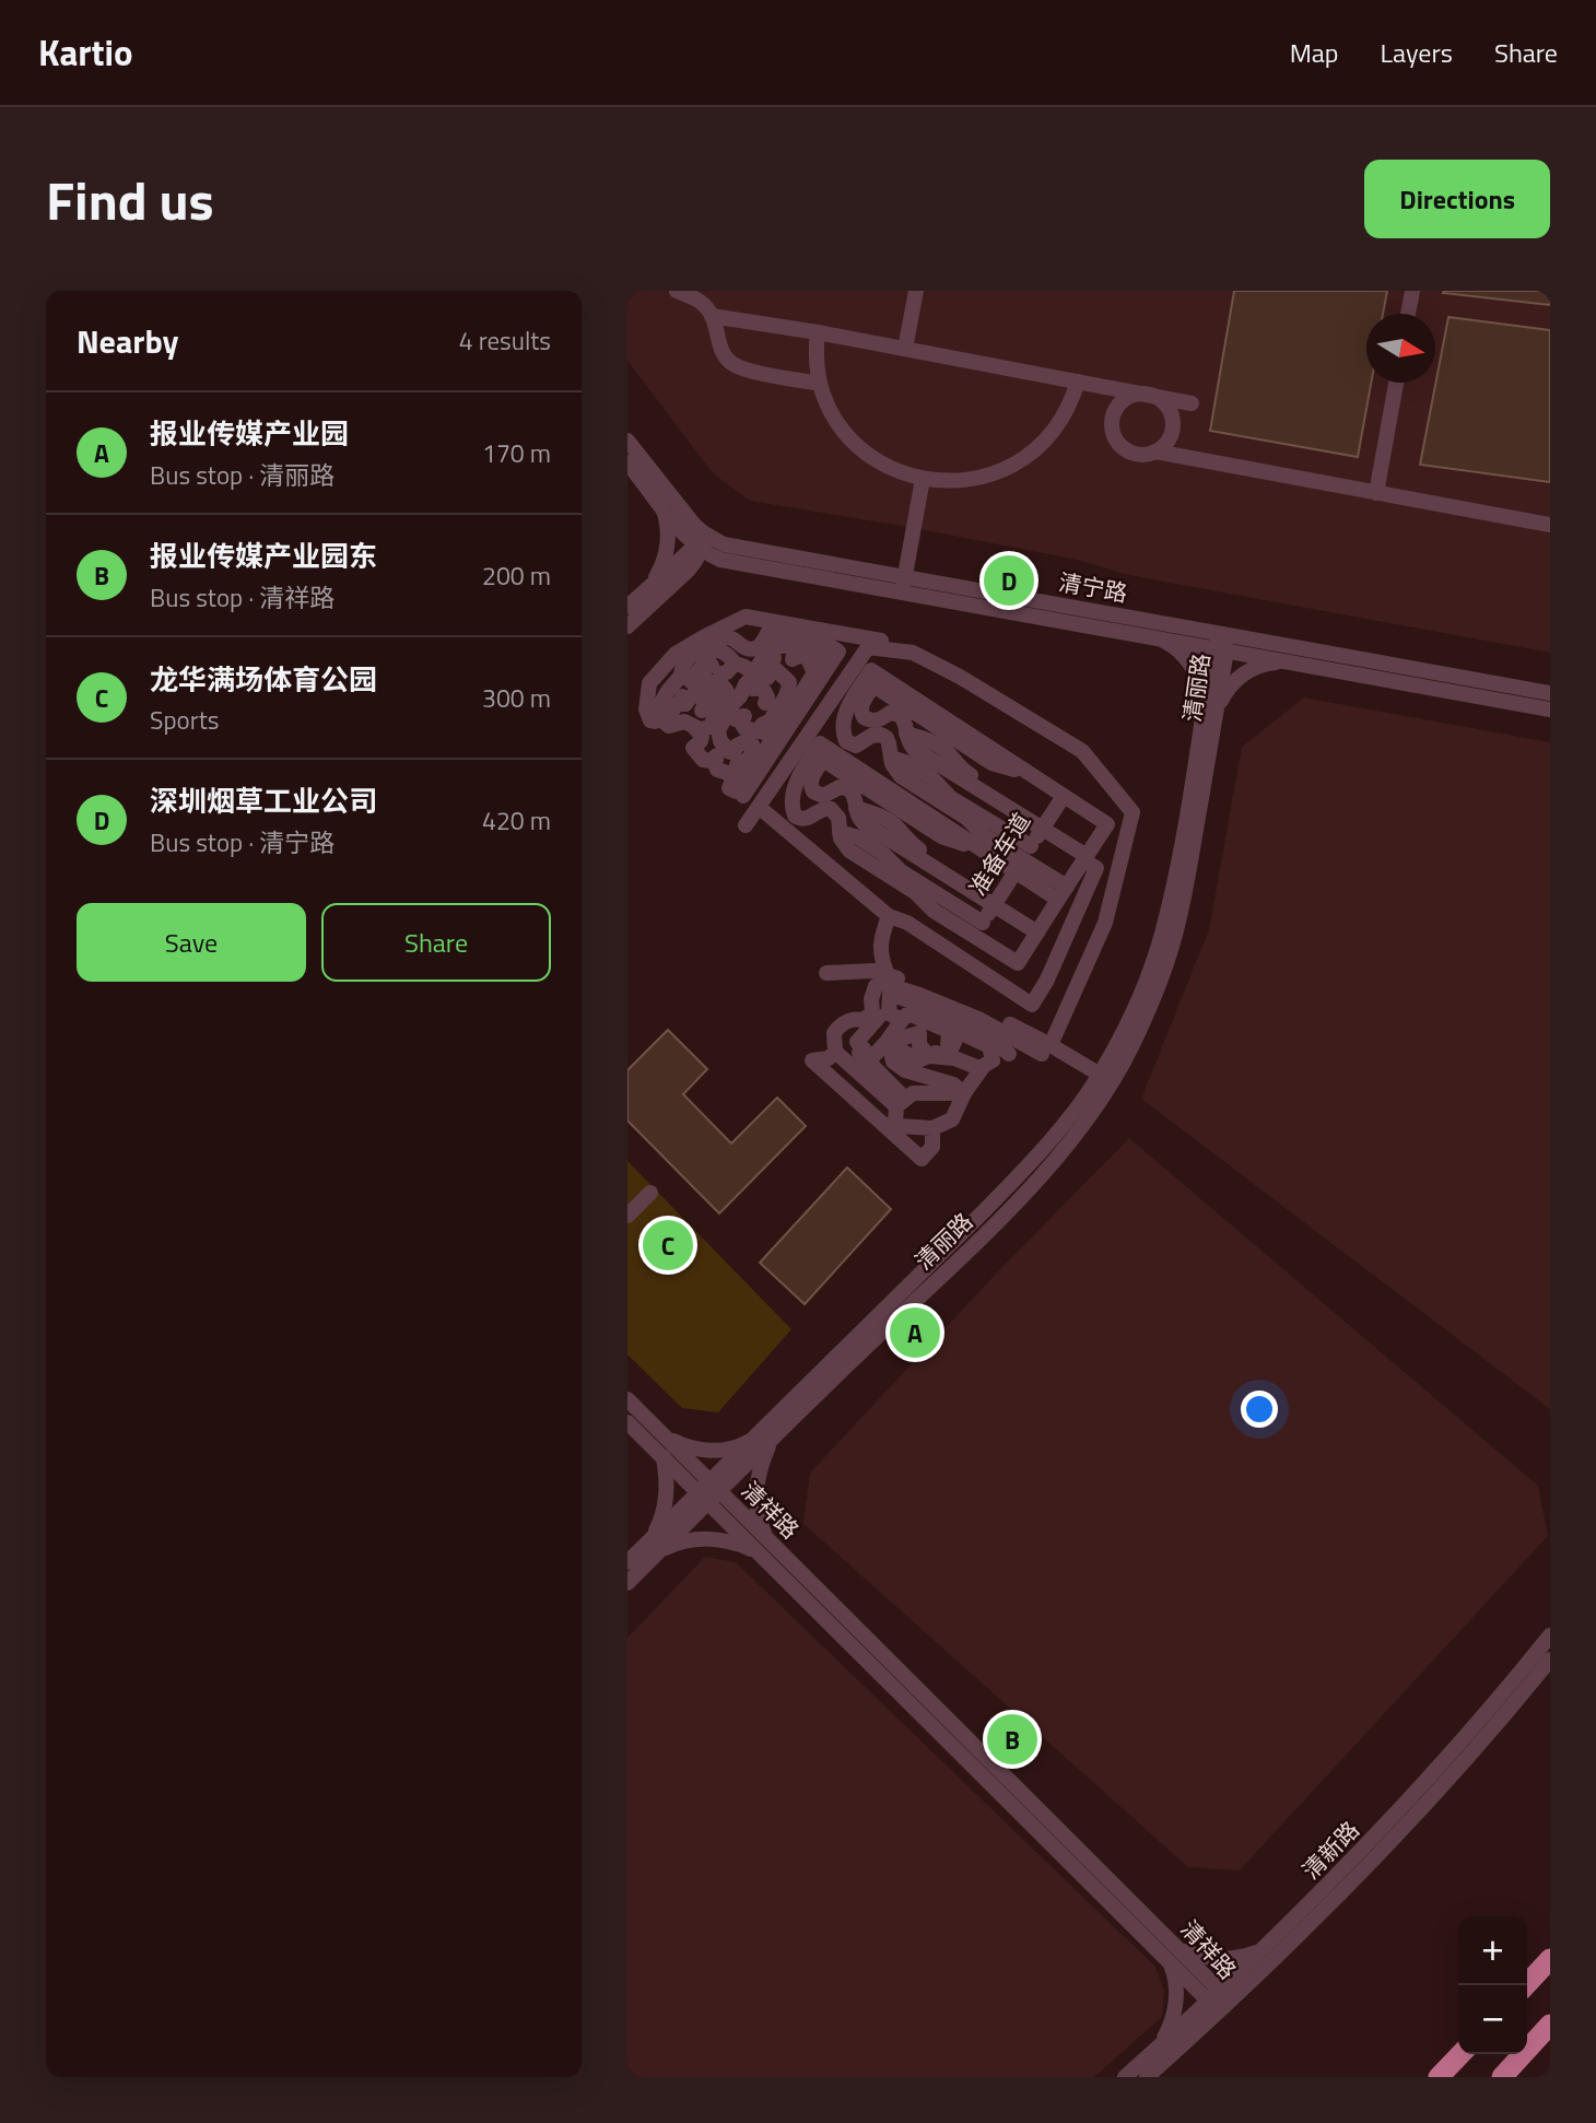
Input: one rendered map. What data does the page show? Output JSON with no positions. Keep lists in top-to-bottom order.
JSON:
{
  "streets": {
    "street": [
      "清宁路",
      "清丽路",
      "准备车道",
      "清祥路",
      "清新路"
    ]
  },
  "crossings": [
    ["清宁路", "清丽路"],
    ["清丽路", "清祥路"],
    ["清祥路", "清新路"]
  ],
  "north": "right",
  "page": {
    "header": "Kartio",
    "nav": ["Map", "Layers", "Share"],
    "title": "Find us",
    "buttons": [
      "Directions",
      ["Save", "Share"]
    ],
    "heading": ["Nearby", "4 results"],
    "list": [
      {
        "mark": "A",
        "name": "报业传媒产业园",
        "note": "Bus stop · 清丽路",
        "value": "170 m"
      },
      {
        "mark": "B",
        "name": "报业传媒产业园东",
        "note": "Bus stop · 清祥路",
        "value": "200 m"
      },
      {
        "mark": "C",
        "name": "龙华满场体育公园",
        "note": "Sports",
        "value": "300 m"
      },
      {
        "mark": "D",
        "name": "深圳烟草工业公司",
        "note": "Bus stop · 清宁路",
        "value": "420 m"
      }
    ],
    "pins": [
      "D",
      "C",
      "A",
      "B"
    ],
    "map_buttons": ["+", "−"]
  }
}
